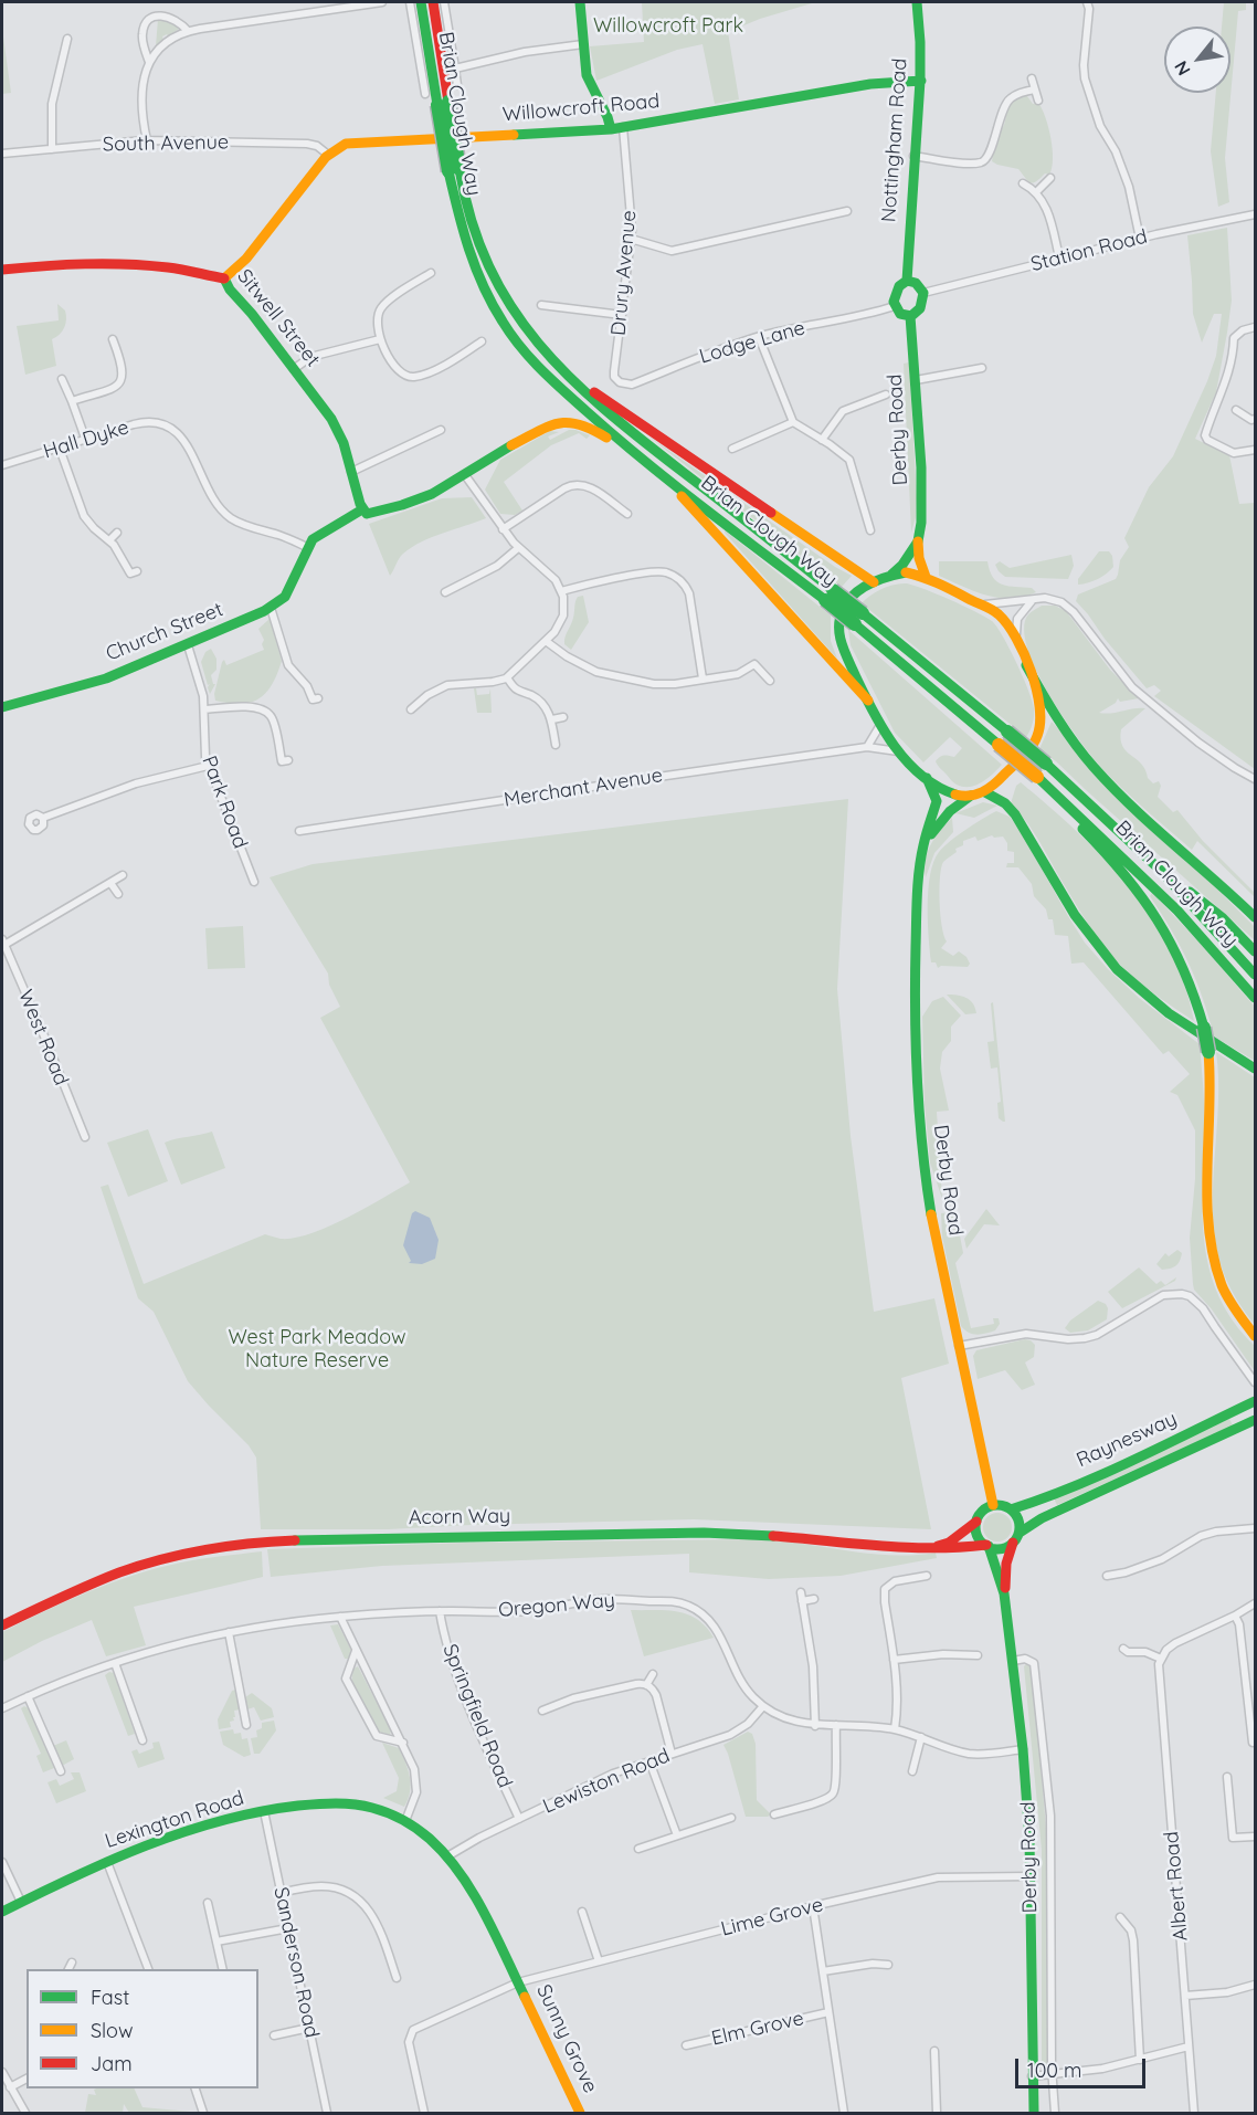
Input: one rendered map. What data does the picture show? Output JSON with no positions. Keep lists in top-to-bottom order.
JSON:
{
  "streets": {
    "main road": [
      "Willowcroft Road",
      "Brian Clough Way",
      "Nottingham Road",
      "Sitwell Street",
      "Derby Road",
      "Church Street",
      "Raynesway",
      "Acorn Way",
      "Lexington Road",
      "Sunny Grove"
    ],
    "street": [
      "South Avenue",
      "Station Road",
      "Drury Avenue",
      "Lodge Lane",
      "Hall Dyke",
      "Merchant Avenue",
      "Park Road",
      "West Road",
      "Oregon Way",
      "Springfield Road",
      "Lewiston Road",
      "Albert Road",
      "Lime Grove",
      "Sanderson Road",
      "Elm Grove"
    ]
  },
  "crossings": [
    ["Willowcroft Road", "Nottingham Road"],
    ["Willowcroft Road", "South Avenue"],
    ["Willowcroft Road", "Drury Avenue"],
    ["Willowcroft Road", "Sitwell Street"],
    ["Nottingham Road", "Station Road"],
    ["Nottingham Road", "Lodge Lane"],
    ["Nottingham Road", "Derby Road"],
    ["Station Road", "Lodge Lane"],
    ["Station Road", "Derby Road"],
    ["Drury Avenue", "Lodge Lane"],
    ["Lodge Lane", "Derby Road"],
    ["Derby Road", "Merchant Avenue"],
    ["Derby Road", "Raynesway"],
    ["Derby Road", "Acorn Way"],
    ["Derby Road", "Oregon Way"],
    ["Derby Road", "Lime Grove"],
    ["Hall Dyke", "Church Street"],
    ["Church Street", "Park Road"],
    ["Raynesway", "Acorn Way"],
    ["Oregon Way", "Springfield Road"],
    ["Oregon Way", "Lewiston Road"],
    ["Springfield Road", "Lewiston Road"],
    ["Lewiston Road", "Lexington Road"],
    ["Lexington Road", "Lime Grove"],
    ["Lexington Road", "Sanderson Road"],
    ["Lexington Road", "Sunny Grove"],
    ["Lime Grove", "Sunny Grove"]
  ],
  "parks": ["Willowcroft Park", "West Park Meadow Nature Reserve"],
  "legend": ["Fast", "Slow", "Jam"],
  "scale_bar": "100 m",
  "north": "bottom left"
}
